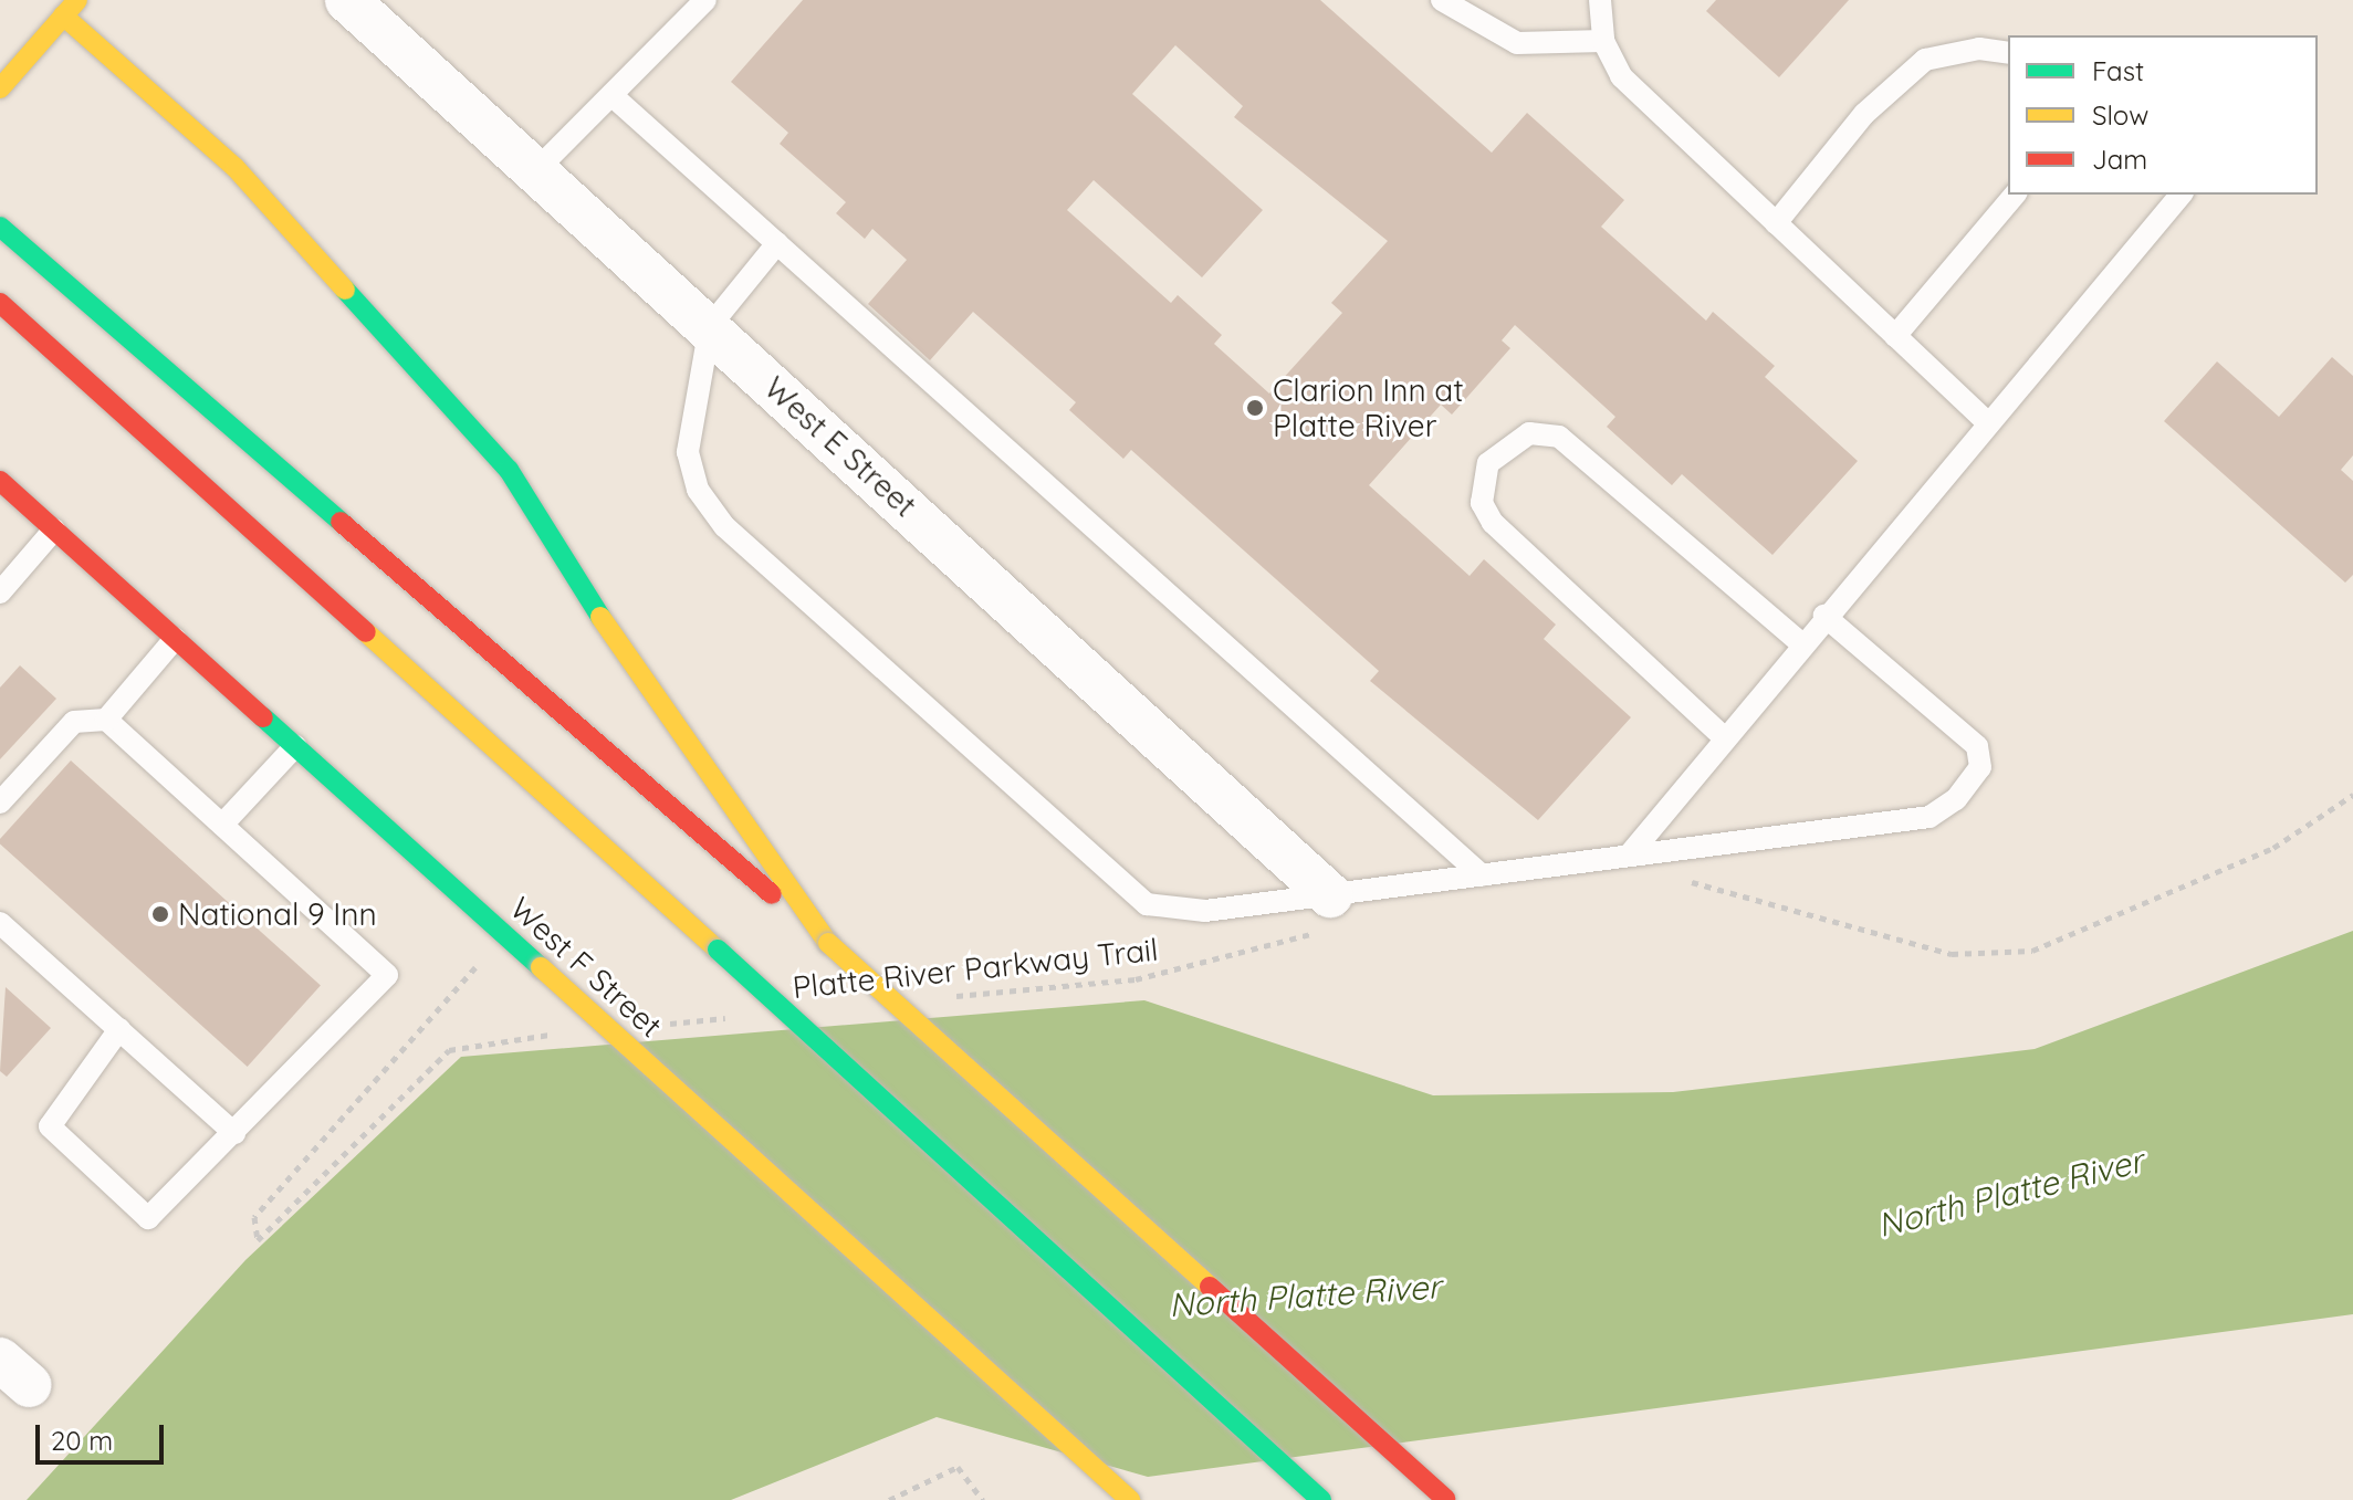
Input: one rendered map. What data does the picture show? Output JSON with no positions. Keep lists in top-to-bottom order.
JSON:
{
  "streets": {
    "main road": ["West F Street"],
    "street": ["West E Street"],
    "path": ["Platte River Parkway Trail"]
  },
  "crossings": [
    ["West E Street", "Platte River Parkway Trail"]
  ],
  "water": ["North Platte River"],
  "places": ["Clarion Inn at Platte River", "National 9 Inn"],
  "legend": ["Fast", "Slow", "Jam"],
  "scale_bar": "20 m"
}
